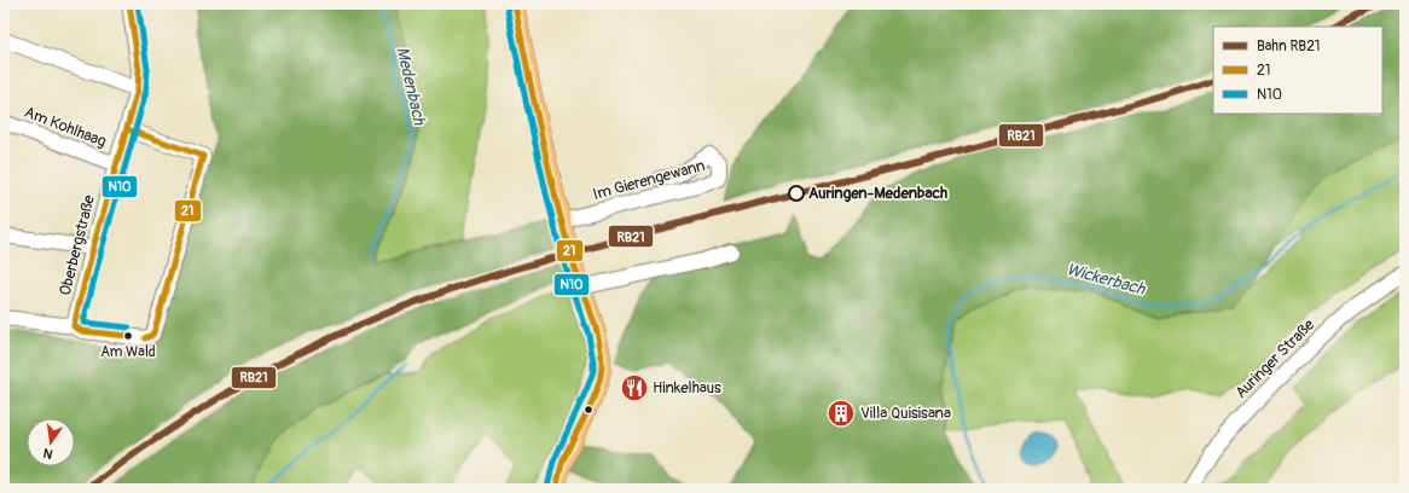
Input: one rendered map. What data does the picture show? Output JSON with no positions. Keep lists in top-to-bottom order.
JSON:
{
  "streets": {
    "street": [
      "Am Kohlhaag",
      "Im Gierengewann",
      "Oberbergstraße",
      "Auringer Straße"
    ]
  },
  "crossings": [
    ["Am Kohlhaag", "Oberbergstraße"]
  ],
  "water": ["Medenbach", "Wickerbach"],
  "places": {
    "other": ["Auringen-Medenbach", "Am Wald"],
    "restaurant": ["Hinkelhaus"],
    "building": ["Villa Quisisana"]
  },
  "lines": ["rail line RB21", "transit line 21", "transit line N10"],
  "legend": ["Bahn RB21", "21", "N10"],
  "north": "bottom"
}
